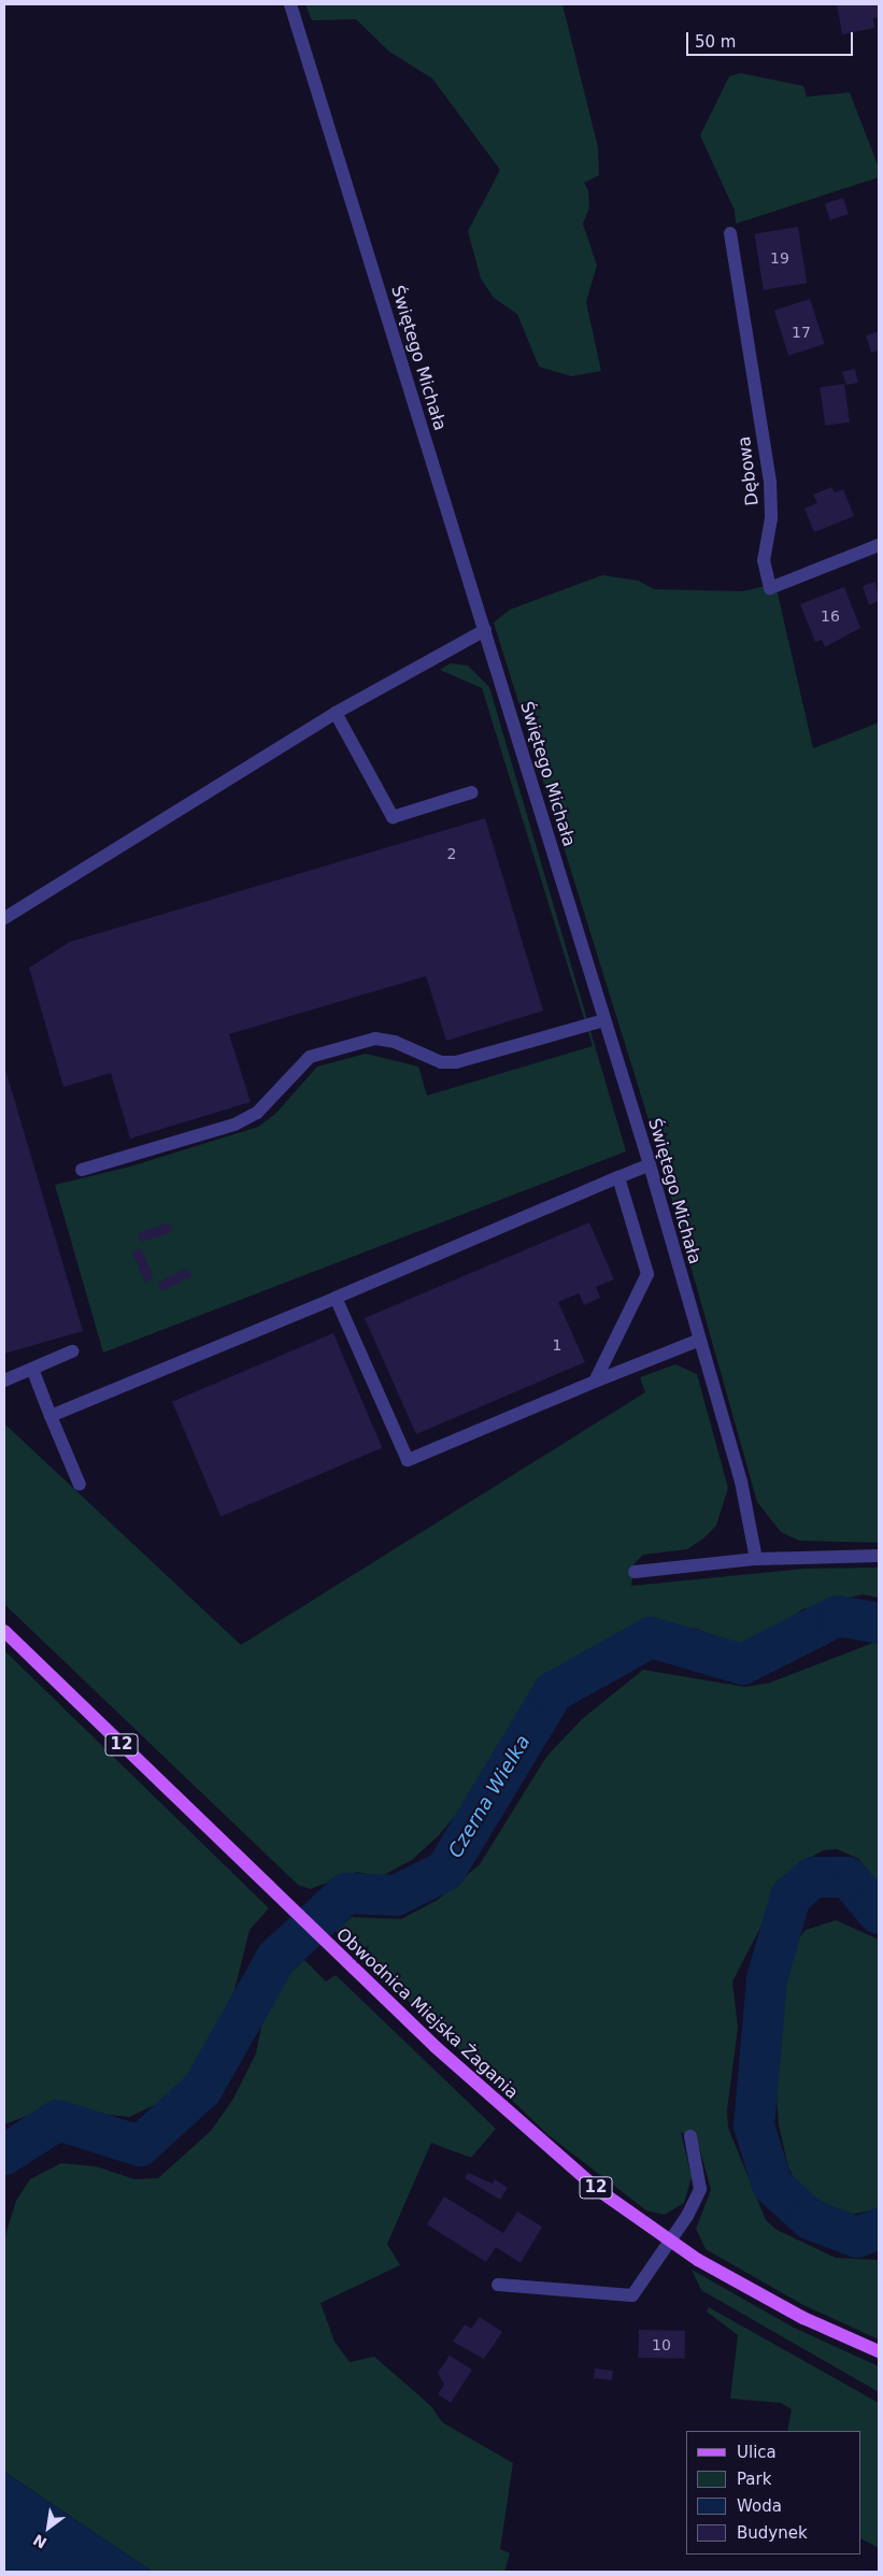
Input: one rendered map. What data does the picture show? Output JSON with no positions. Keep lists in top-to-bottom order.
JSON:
{
  "streets": {
    "main road": ["12", "Obwodnica Miejska Żagania"],
    "street": ["Świętego Michała", "Dębowa"]
  },
  "water": ["Czerna Wielka"],
  "house_numbers": [
    "19",
    "17",
    "16",
    "2",
    "1",
    "10"
  ],
  "legend": [
    "Ulica",
    "Park",
    "Woda",
    "Budynek"
  ],
  "scale_bar": "50 m",
  "north": "bottom left"
}
